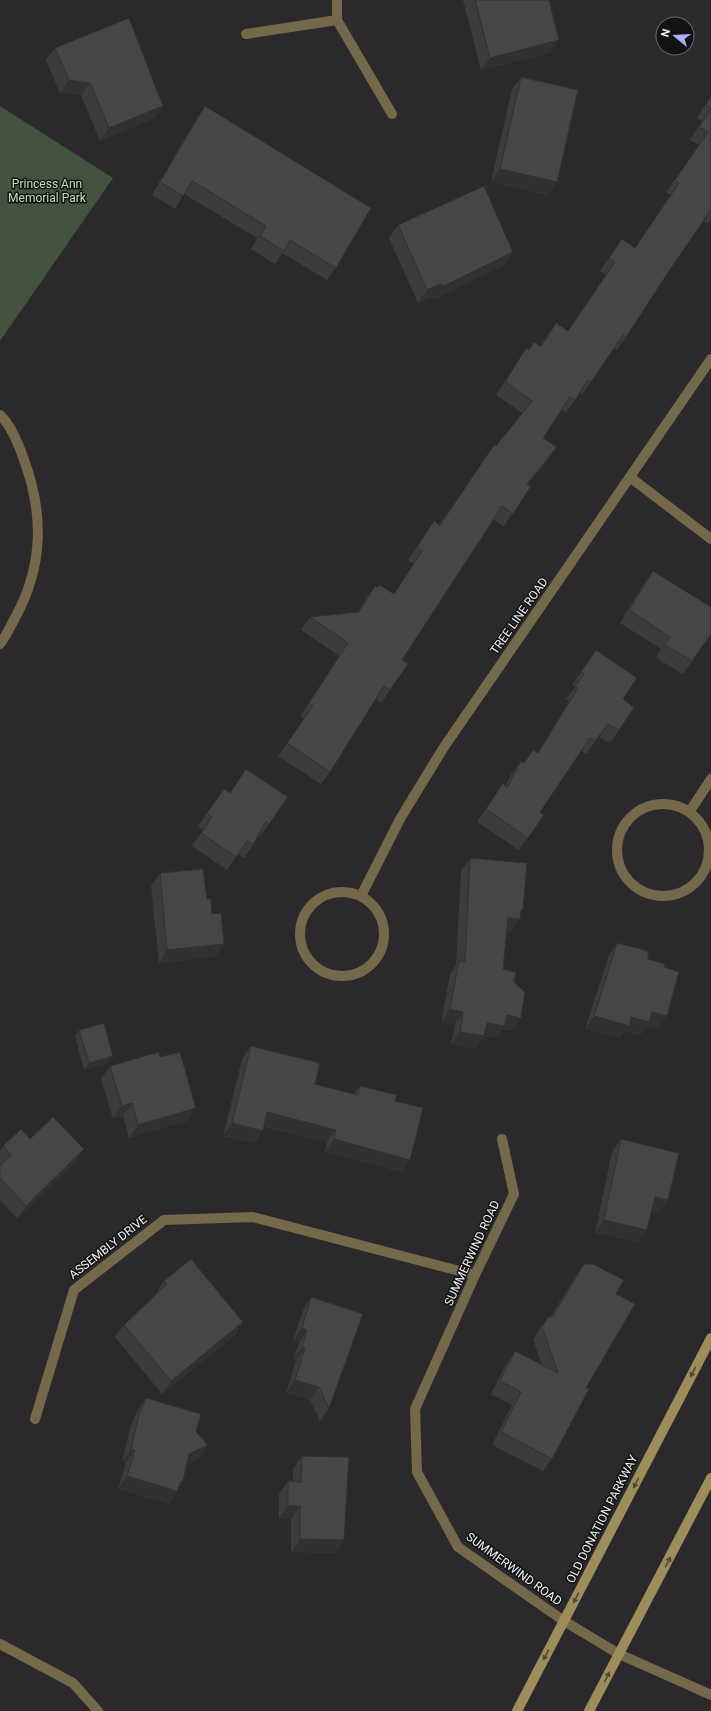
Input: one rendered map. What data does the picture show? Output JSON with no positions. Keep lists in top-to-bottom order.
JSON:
{
  "streets": {
    "street": [
      "TREE LINE ROAD",
      "ASSEMBLY DRIVE",
      "SUMMERWIND ROAD",
      "OLD DONATION PARKWAY"
    ]
  },
  "crossings": [
    ["ASSEMBLY DRIVE", "SUMMERWIND ROAD"],
    ["SUMMERWIND ROAD", "OLD DONATION PARKWAY"]
  ],
  "parks": ["Princess Ann Memorial Park"],
  "north": "left"
}
